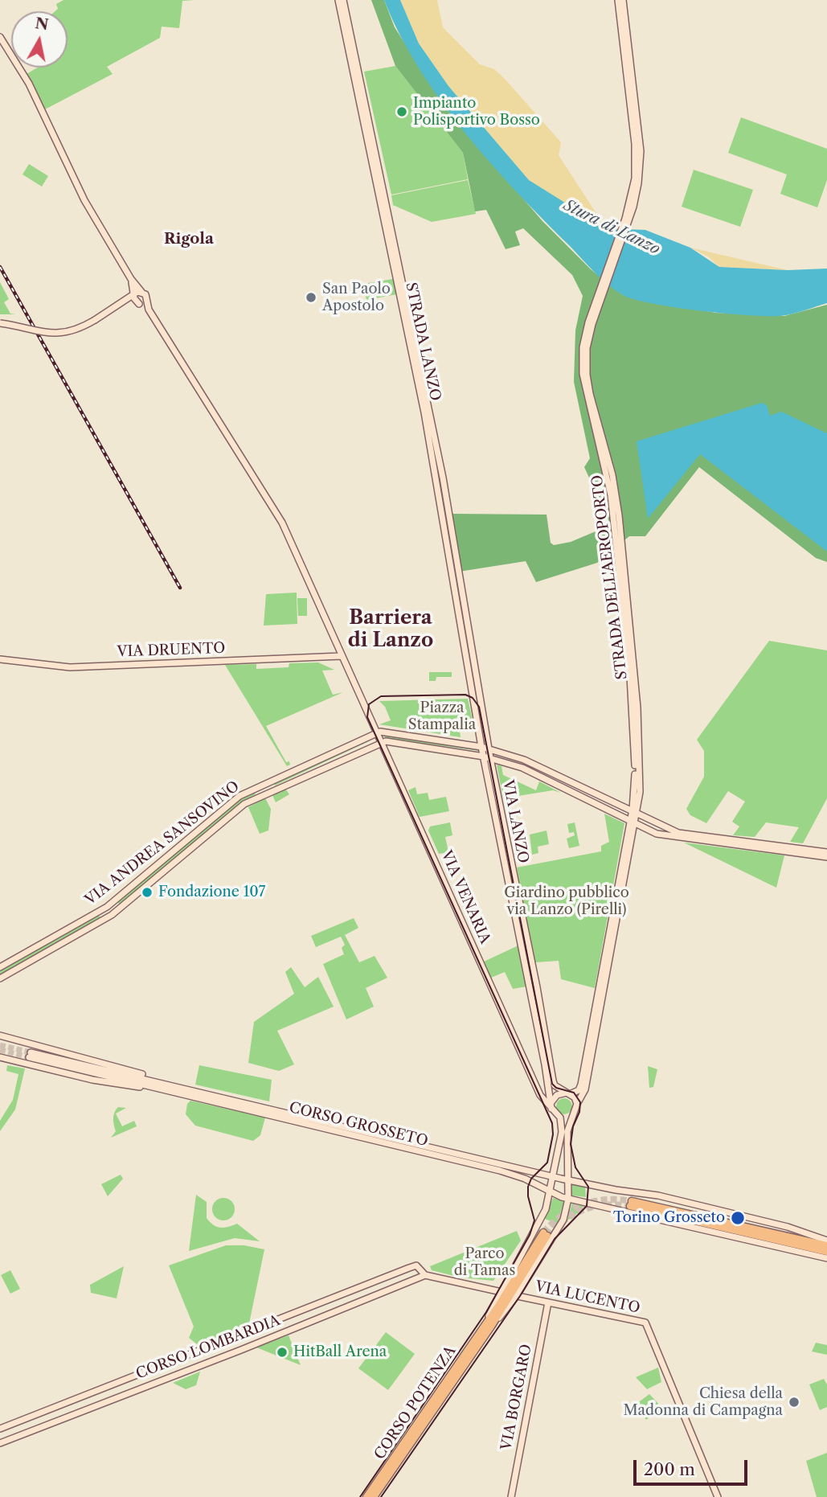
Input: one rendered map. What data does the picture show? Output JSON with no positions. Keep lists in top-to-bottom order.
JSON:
{
  "streets": {
    "main road": [
      "STRADA LANZO",
      "STRADA DELL'AEROPORTO",
      "VIA DRUENTO",
      "VIA LANZO",
      "VIA ANDREA SANSOVINO",
      "VIA VENARIA",
      "CORSO GROSSETO",
      "VIA LUCENTO",
      "CORSO LOMBARDIA",
      "VIA BORGARO",
      "CORSO POTENZA"
    ]
  },
  "crossings": [
    ["STRADA LANZO", "VIA LANZO"],
    ["VIA DRUENTO", "VIA VENARIA"],
    ["VIA LANZO", "VIA VENARIA"],
    ["VIA LANZO", "CORSO POTENZA"],
    ["VIA ANDREA SANSOVINO", "VIA VENARIA"],
    ["VIA VENARIA", "CORSO POTENZA"],
    ["CORSO GROSSETO", "CORSO POTENZA"],
    ["VIA LUCENTO", "CORSO LOMBARDIA"],
    ["VIA LUCENTO", "VIA BORGARO"],
    ["VIA LUCENTO", "CORSO POTENZA"]
  ],
  "districts": ["Rigola", "Barriera di Lanzo"],
  "water": ["Stura di Lanzo"],
  "parks": ["Piazza Stampalia", "Giardino pubblico via Lanzo (Pirelli)", "Parco di Tamas"],
  "places": [
    "Impianto Polisportivo Bosso",
    "San Paolo Apostolo",
    "Fondazione 107",
    "Torino Grosseto",
    "HitBall Arena",
    "Chiesa della Madonna di Campagna"
  ],
  "scale_bar": "200 m",
  "north": "top"
}
